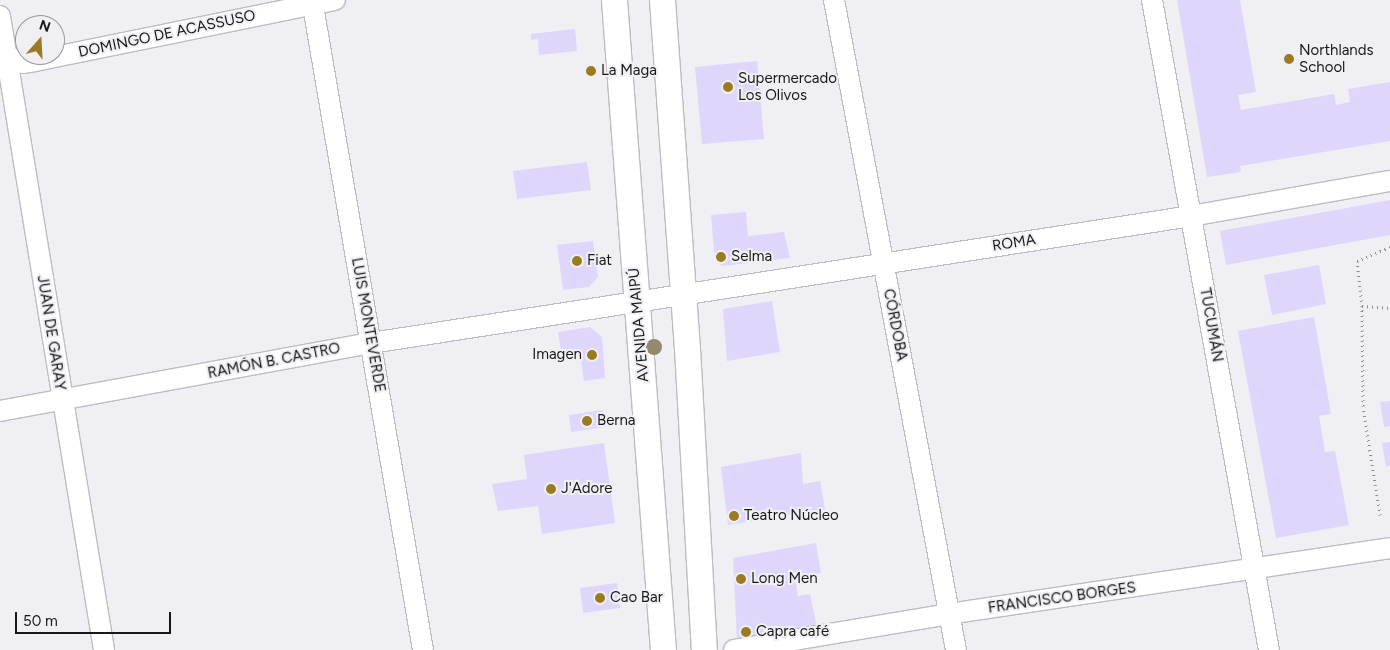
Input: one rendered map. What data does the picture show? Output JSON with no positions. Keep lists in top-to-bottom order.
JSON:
{
  "streets": {
    "main road": ["AVENIDA MAIPÚ"],
    "street": [
      "DOMINGO DE ACASSUSO",
      "ROMA",
      "LUIS MONTEVERDE",
      "CÓRDOBA",
      "TUCUMÁN",
      "JUAN DE GARAY",
      "RAMÓN B. CASTRO",
      "FRANCISCO BORGES"
    ]
  },
  "crossings": [
    ["DOMINGO DE ACASSUSO", "LUIS MONTEVERDE"],
    ["DOMINGO DE ACASSUSO", "JUAN DE GARAY"],
    ["ROMA", "AVENIDA MAIPÚ"],
    ["ROMA", "CÓRDOBA"],
    ["ROMA", "TUCUMÁN"],
    ["ROMA", "RAMÓN B. CASTRO"],
    ["LUIS MONTEVERDE", "RAMÓN B. CASTRO"],
    ["AVENIDA MAIPÚ", "RAMÓN B. CASTRO"],
    ["CÓRDOBA", "FRANCISCO BORGES"],
    ["TUCUMÁN", "FRANCISCO BORGES"],
    ["JUAN DE GARAY", "RAMÓN B. CASTRO"]
  ],
  "places": [
    "Northlands School",
    "La Maga",
    "Supermercado Los Olivos",
    "Selma",
    "Fiat",
    "Imagen",
    "Berna",
    "J'Adore",
    "Teatro Núcleo",
    "Long Men",
    "Cao Bar",
    "Capra café"
  ],
  "scale_bar": "50 m",
  "north": "top"
}
